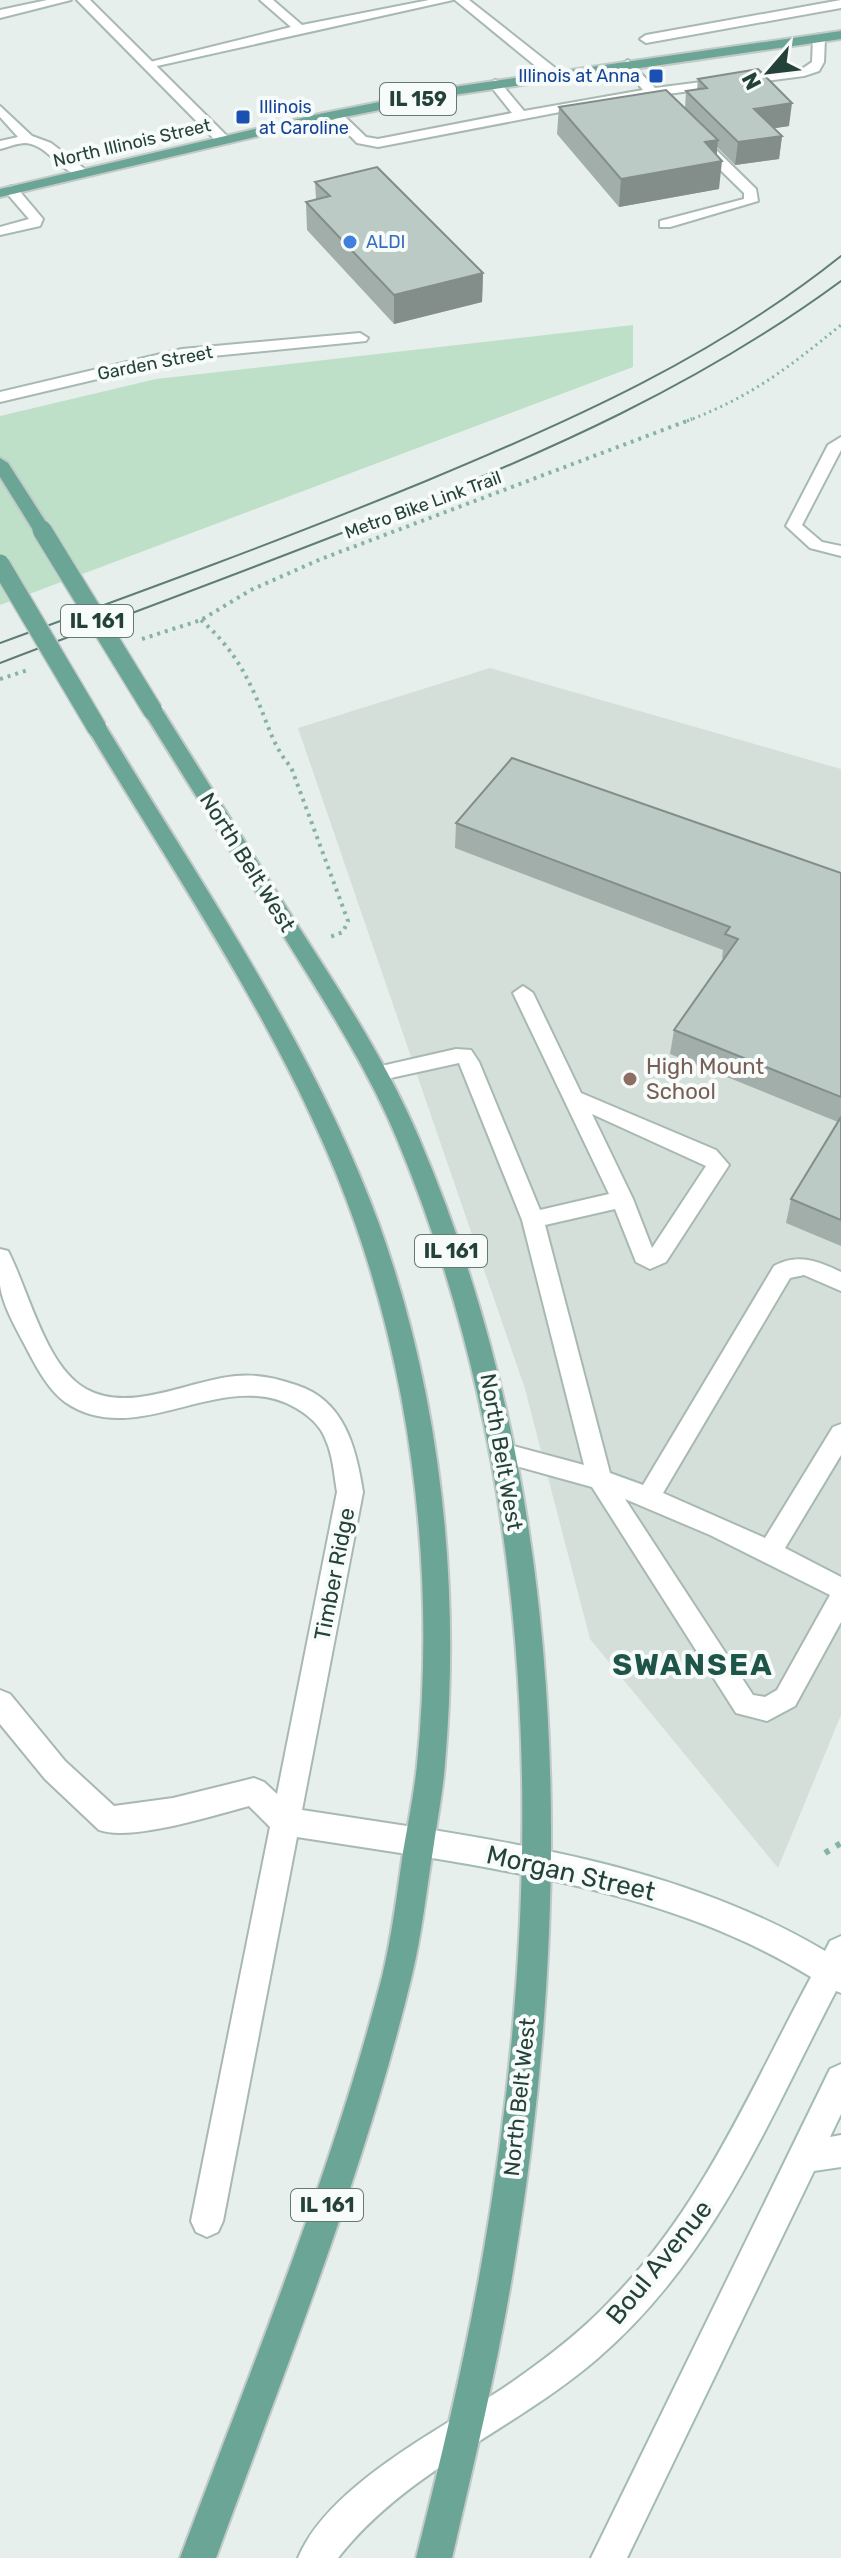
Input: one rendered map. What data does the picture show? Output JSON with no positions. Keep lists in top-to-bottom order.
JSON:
{
  "streets": {
    "main road": [
      "IL 159",
      "North Illinois Street",
      "IL 161",
      "North Belt West"
    ],
    "street": [
      "Garden Street",
      "Timber Ridge",
      "Morgan Street",
      "Boul Avenue"
    ],
    "path": ["Metro Bike Link Trail"]
  },
  "crossings": [
    ["IL 161", "Morgan Street"],
    ["North Belt West", "Morgan Street"],
    ["North Belt West", "Boul Avenue"],
    ["Timber Ridge", "Morgan Street"],
    ["Morgan Street", "Boul Avenue"]
  ],
  "districts": ["SWANSEA"],
  "places": {
    "transit": ["Illinois at Anna", "Illinois at Caroline"],
    "other": ["ALDI", "High Mount School"]
  },
  "north": "bottom left"
}
